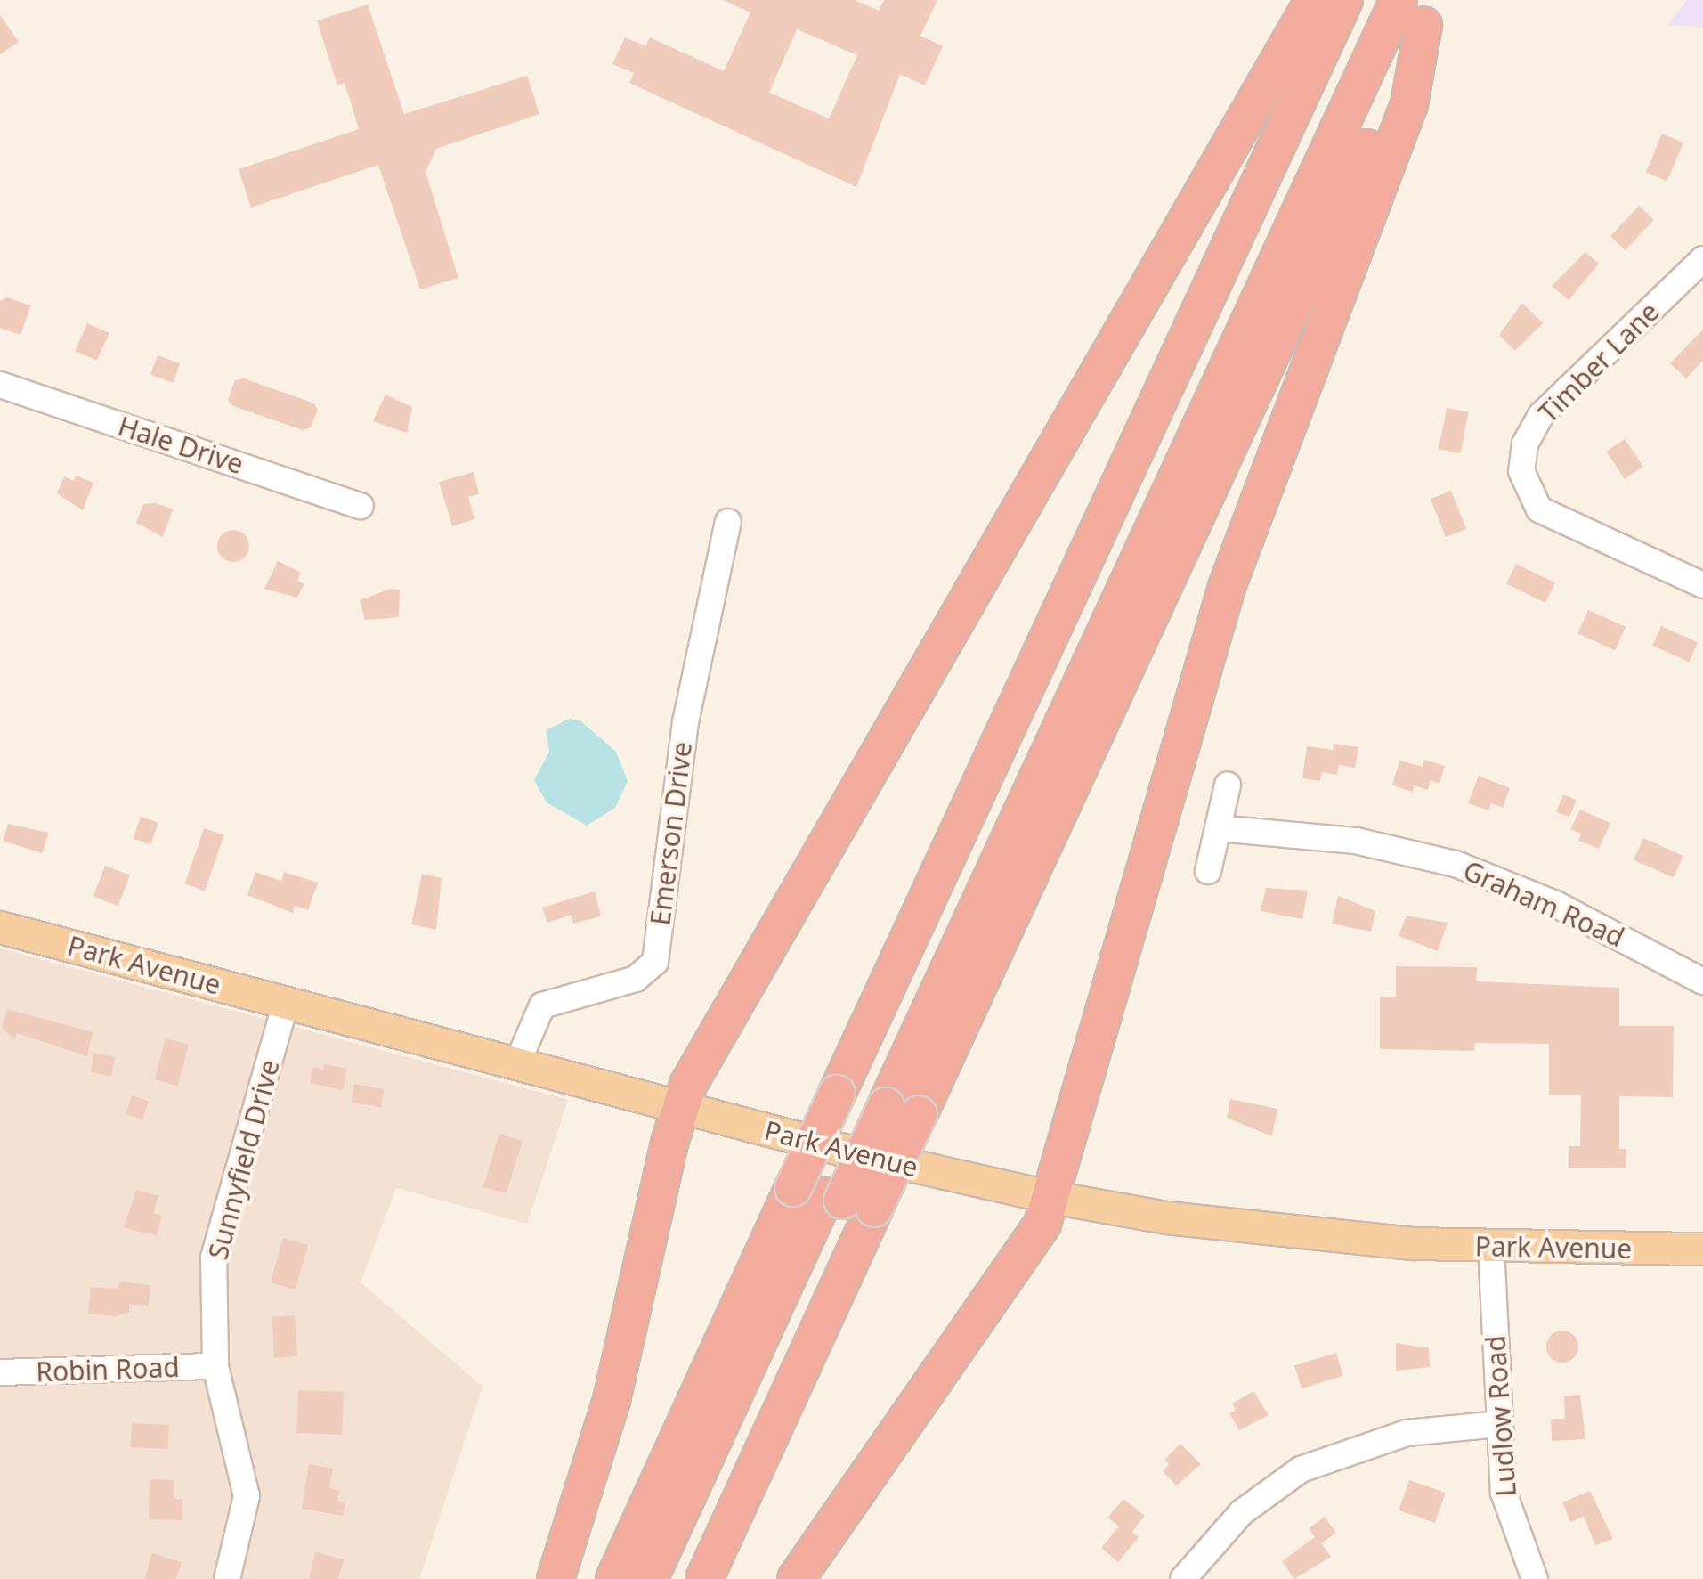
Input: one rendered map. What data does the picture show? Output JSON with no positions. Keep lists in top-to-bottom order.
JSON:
{
  "streets": {
    "main road": ["Park Avenue"],
    "street": [
      "Timber Lane",
      "Hale Drive",
      "Emerson Drive",
      "Graham Road",
      "Sunnyfield Drive",
      "Robin Road",
      "Ludlow Road"
    ]
  },
  "crossings": [
    ["Emerson Drive", "Park Avenue"],
    ["Park Avenue", "Sunnyfield Drive"],
    ["Park Avenue", "Ludlow Road"],
    ["Sunnyfield Drive", "Robin Road"]
  ]
}
